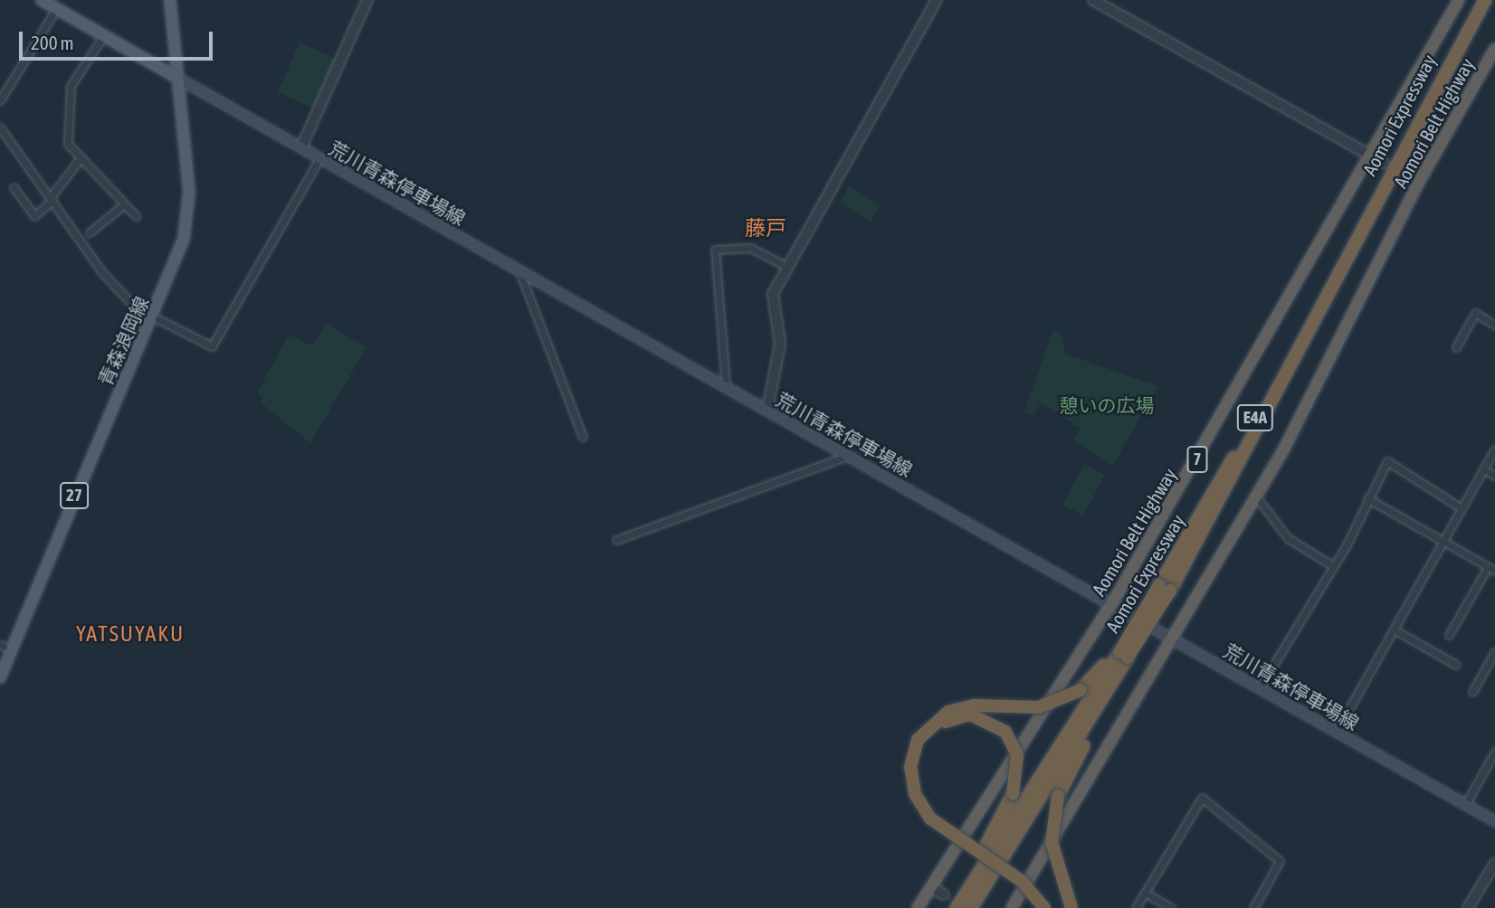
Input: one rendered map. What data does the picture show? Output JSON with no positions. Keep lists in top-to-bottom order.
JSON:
{
  "streets": {
    "highway": [
      "Aomori Expressway",
      "Aomori Belt Highway",
      "E4A",
      "7"
    ],
    "main road": ["荒川青森停車場線", "青森浪岡線", "27"]
  },
  "crossings": [
    ["Aomori Belt Highway", "荒川青森停車場線"],
    ["荒川青森停車場線", "青森浪岡線"]
  ],
  "districts": ["藤戸", "YATSUYAKU"],
  "parks": ["憩いの広場"],
  "scale_bar": "200 m"
}
